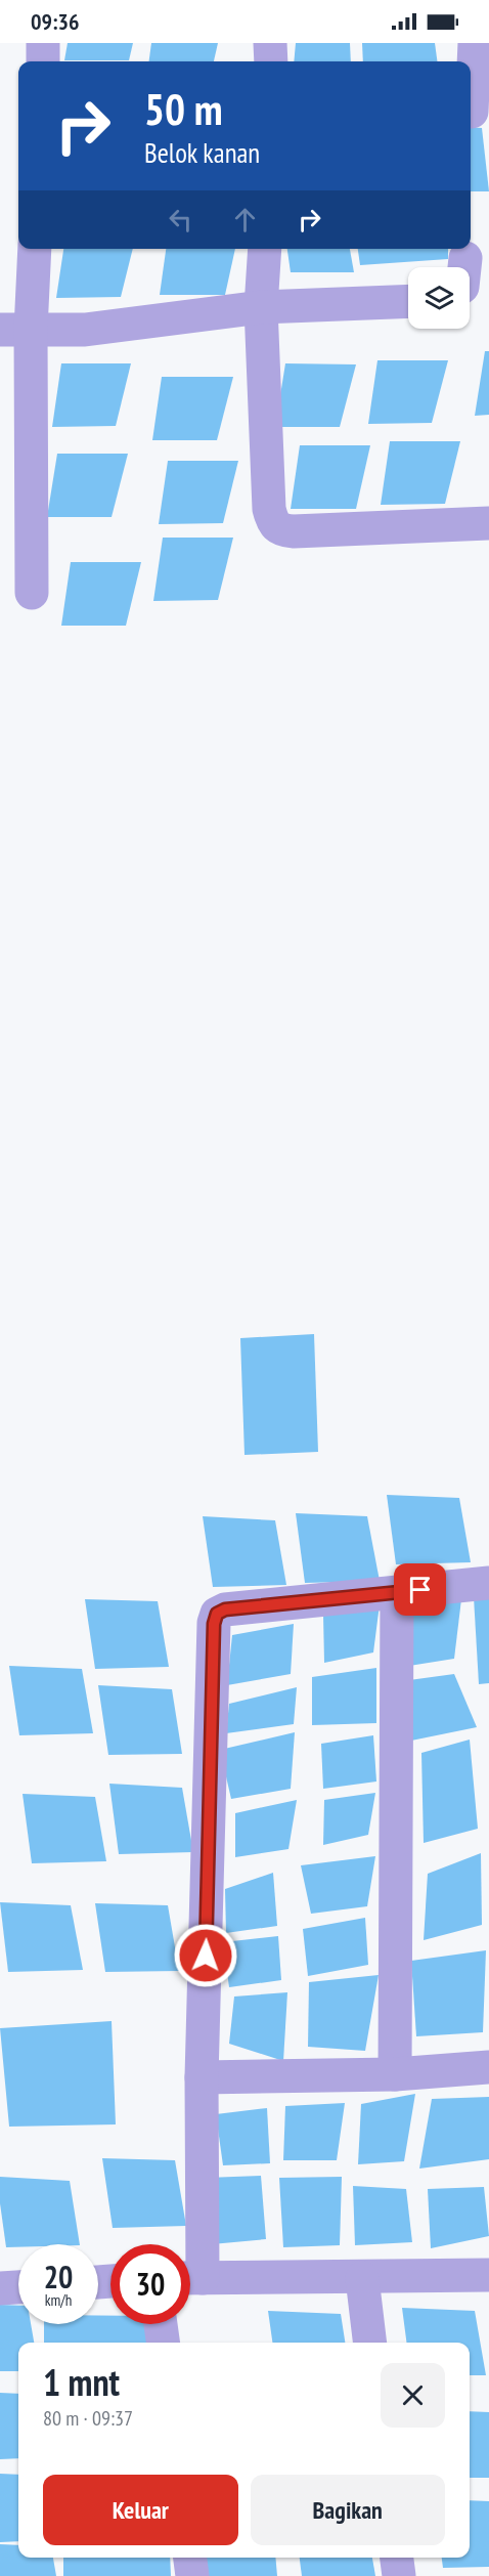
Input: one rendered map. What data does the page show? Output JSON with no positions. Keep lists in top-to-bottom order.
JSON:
{
  "page": {
    "status": "09:36",
    "turn": ["50 m", "Belok kanan"],
    "speed": "20 km/h",
    "limit": "30",
    "heading": ["1 mnt", "80 m · 09:37"],
    "buttons": ["Keluar", "Bagikan"]
  }
}
